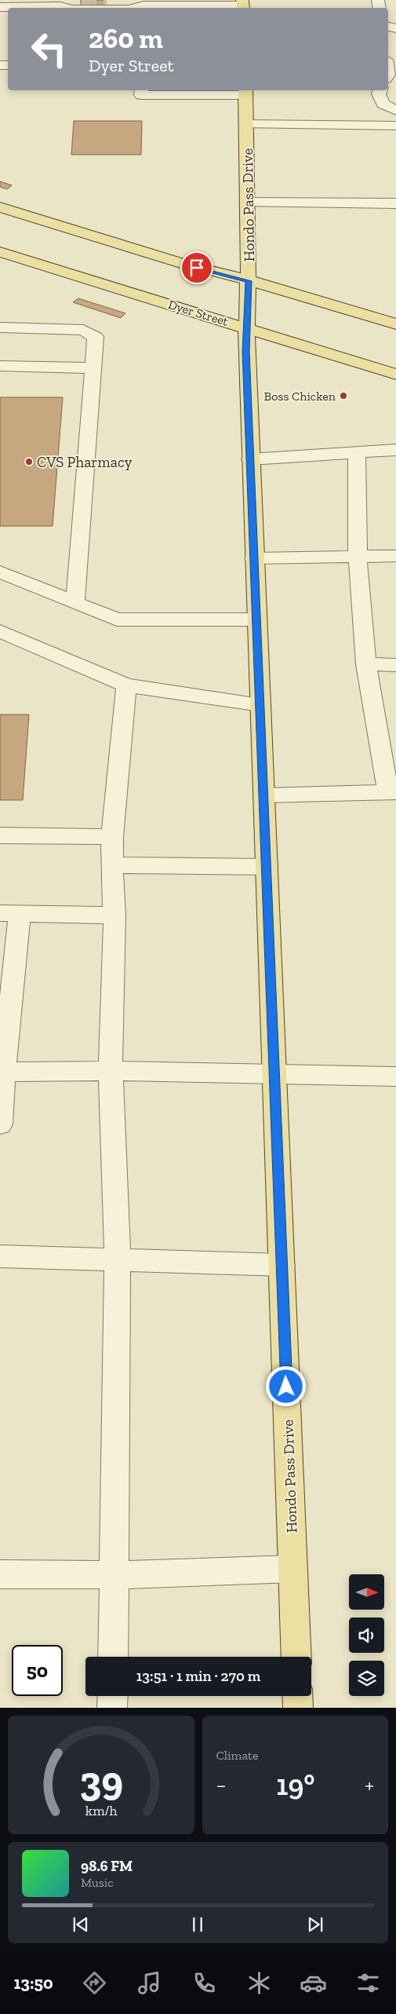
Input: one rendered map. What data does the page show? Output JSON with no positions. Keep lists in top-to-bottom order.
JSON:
{
  "streets": {
    "main road": ["Hondo Pass Drive", "Dyer Street"]
  },
  "crossings": [
    ["Hondo Pass Drive", "Dyer Street"]
  ],
  "places": ["Boss Chicken", "CVS Pharmacy"],
  "north": "right",
  "page": {
    "turn": ["260 m", "Dyer Street"],
    "limit": "50",
    "trip": "13:51 · 1 min · 270 m",
    "tile": "Climate",
    "heat": ["−", "19°", "+"],
    "song": ["98.6 FM", "Music"],
    "tabs": "13:50",
    "gauge": ["39", "km/h"]
  }
}
